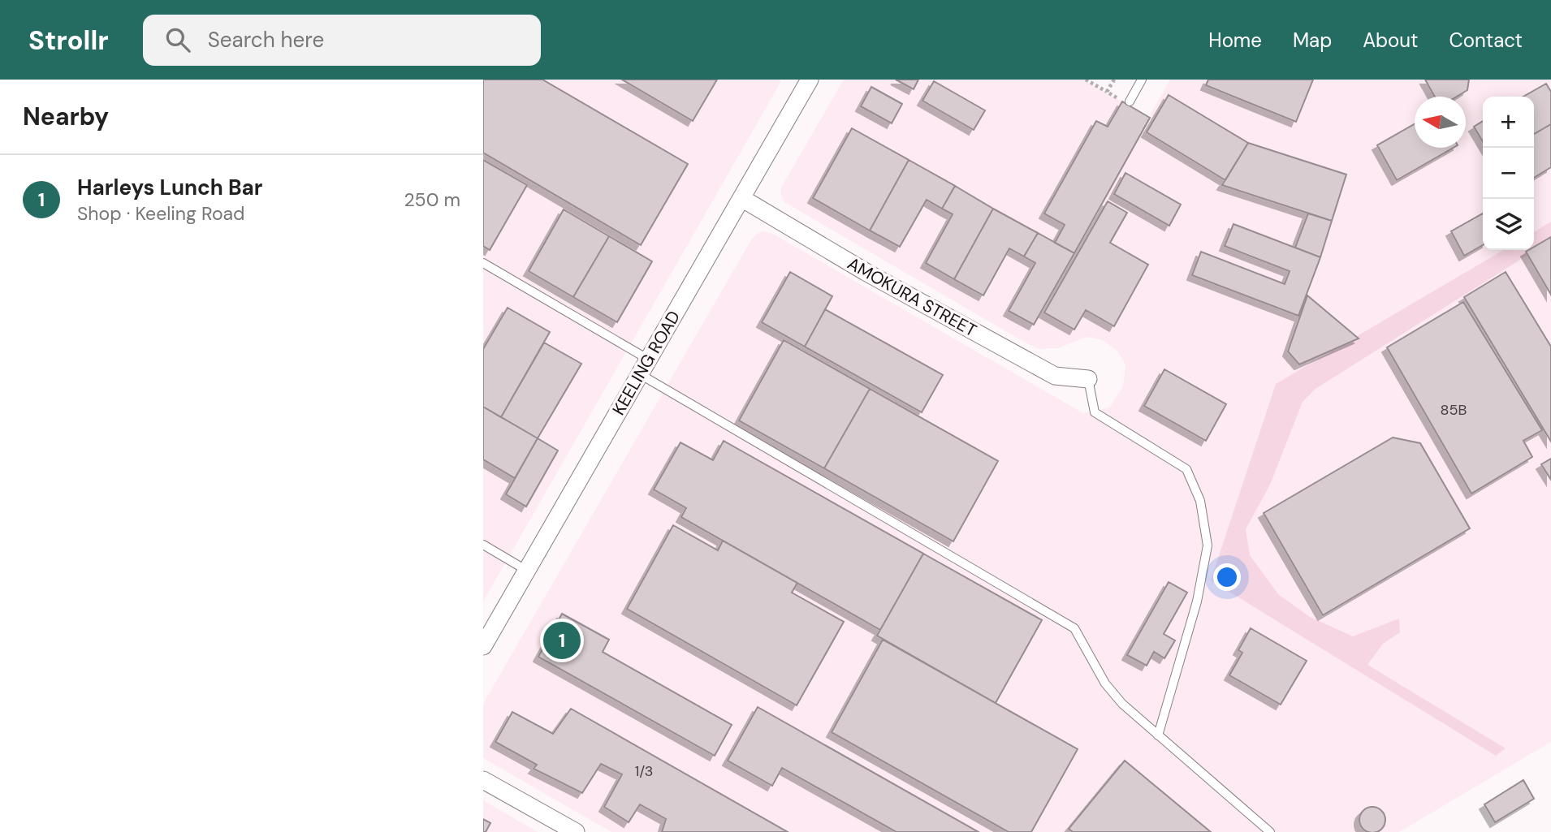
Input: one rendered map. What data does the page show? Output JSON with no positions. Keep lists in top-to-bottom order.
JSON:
{
  "streets": {
    "street": ["AMOKURA STREET", "KEELING ROAD"]
  },
  "crossings": [
    ["AMOKURA STREET", "KEELING ROAD"]
  ],
  "house_numbers": ["85B", "1/3"],
  "north": "left",
  "page": {
    "header": "Strollr",
    "search": "Search here",
    "nav": [
      "Home",
      "Map",
      "About",
      "Contact"
    ],
    "heading": "Nearby",
    "map_buttons": ["+", "−"],
    "list": [
      {
        "mark": "1",
        "name": "Harleys Lunch Bar",
        "note": "Shop · Keeling Road",
        "value": "250 m"
      }
    ],
    "pins": "1"
  }
}
